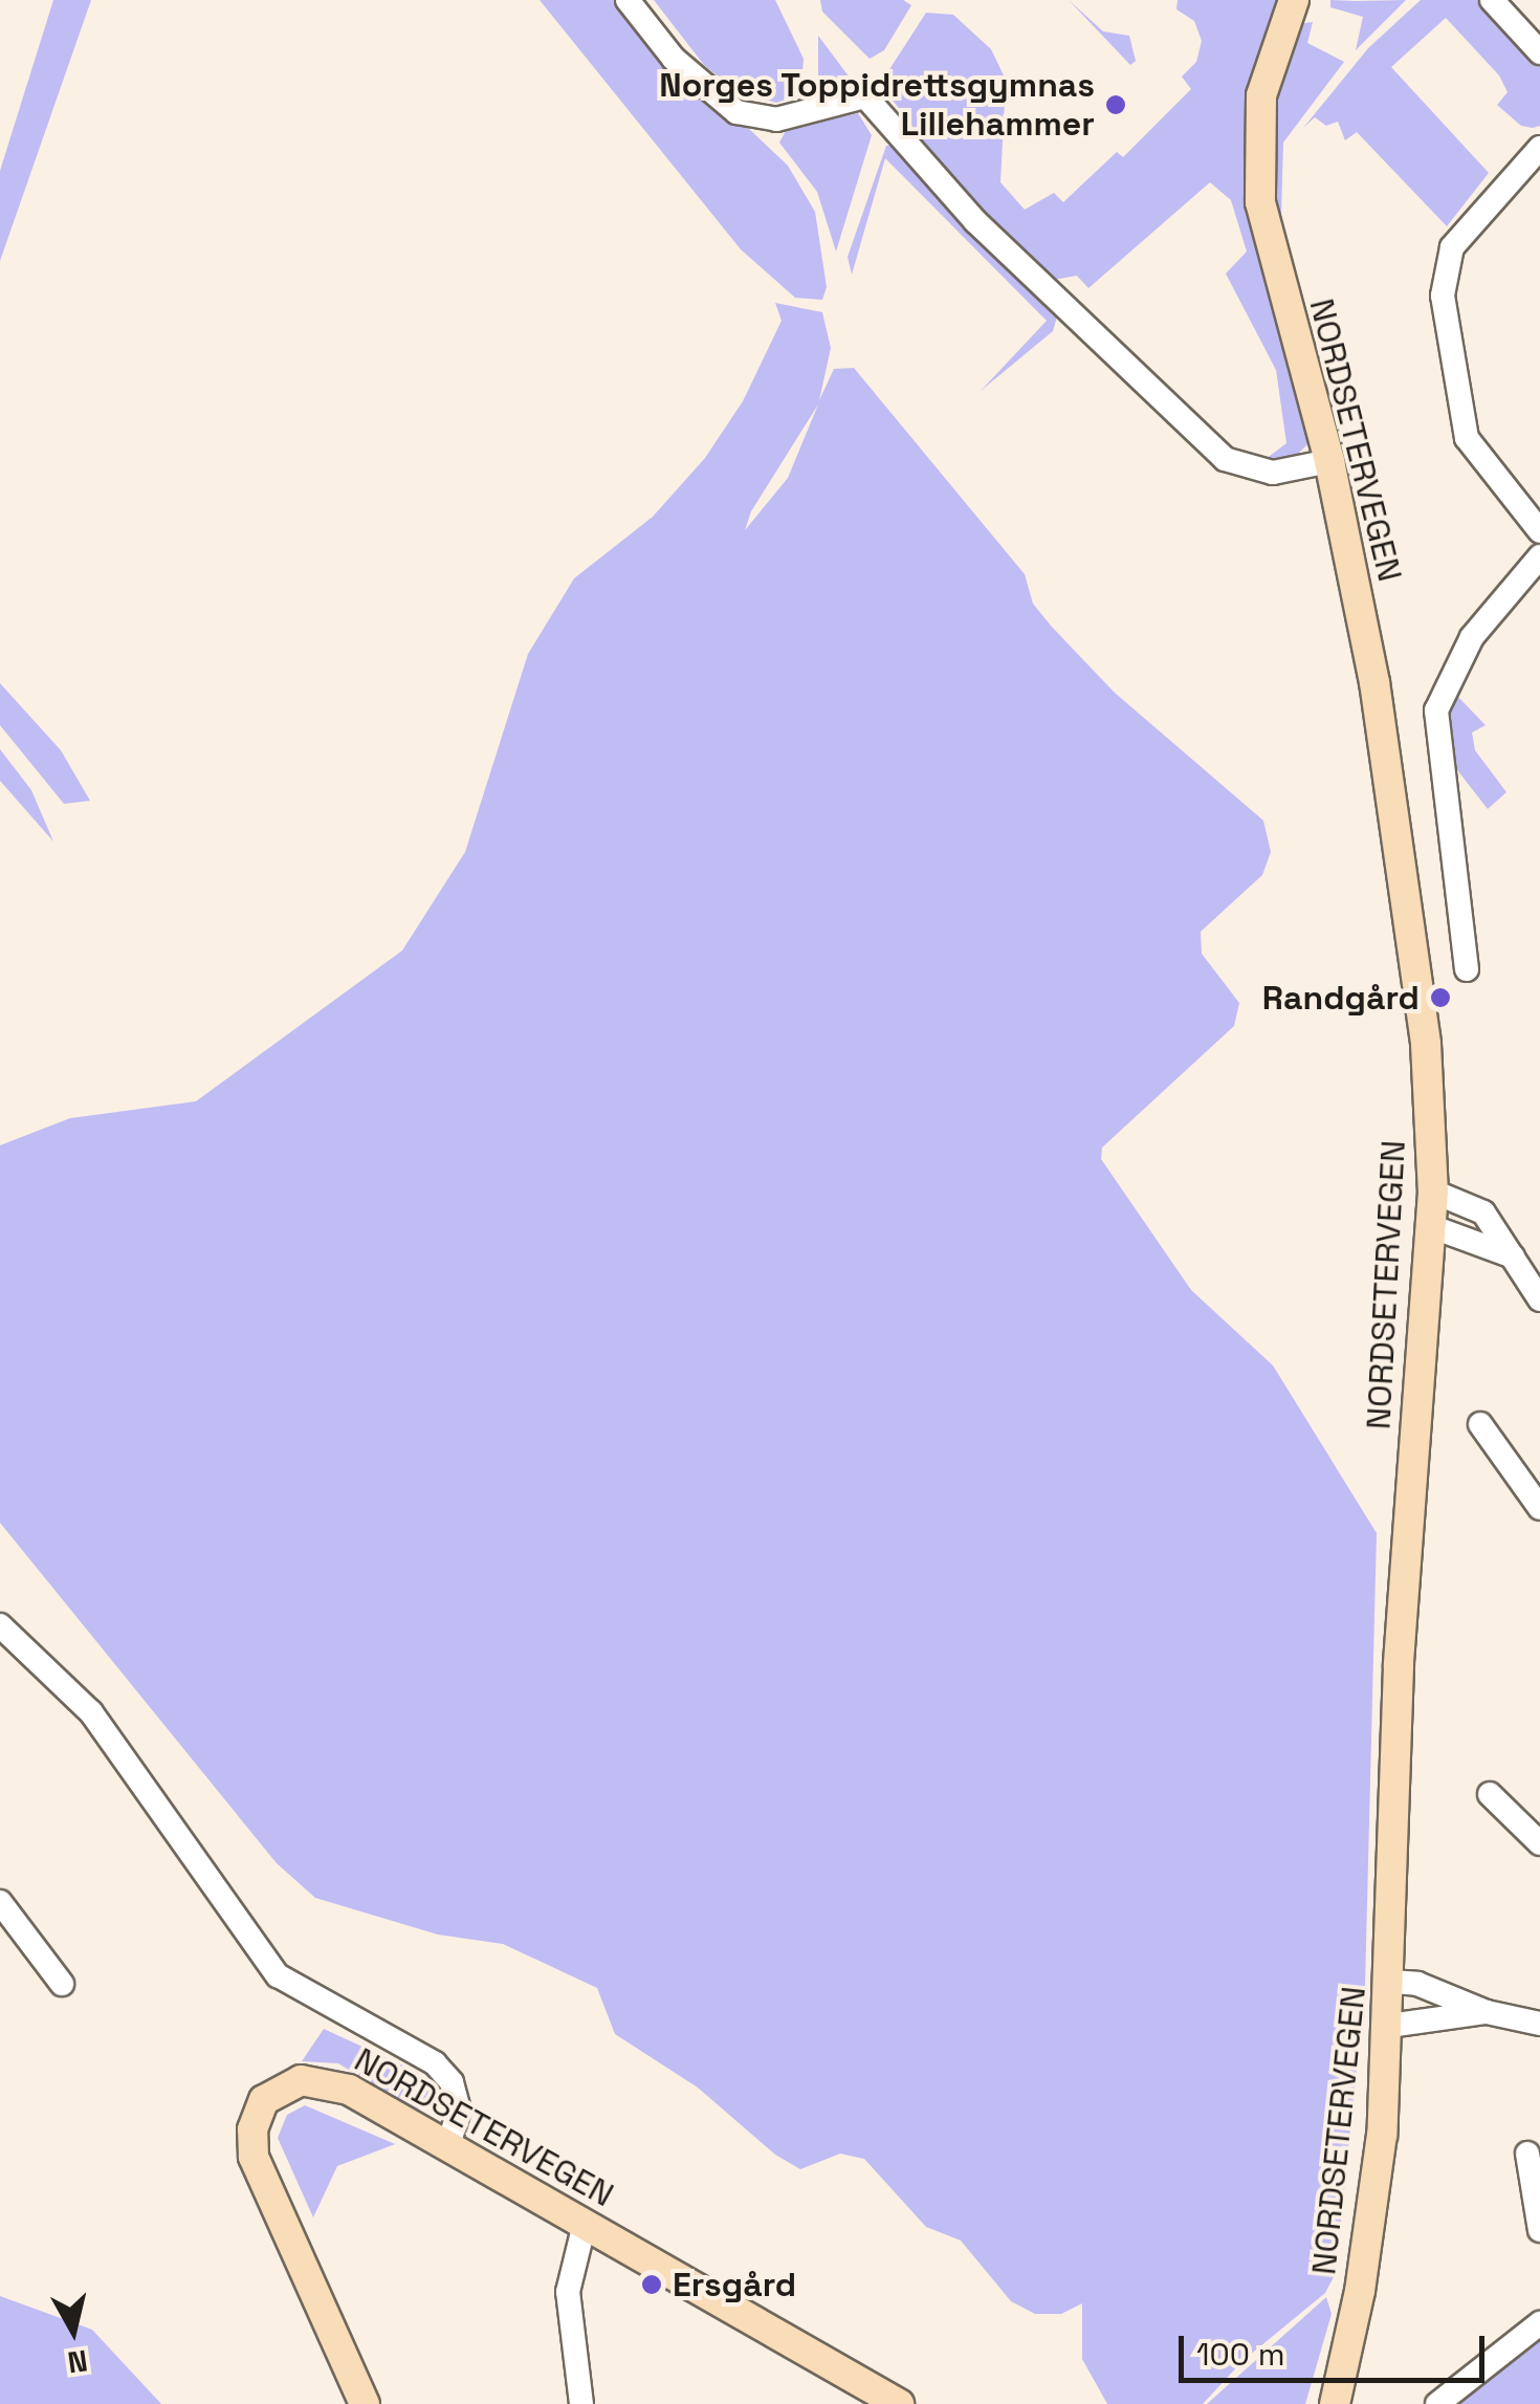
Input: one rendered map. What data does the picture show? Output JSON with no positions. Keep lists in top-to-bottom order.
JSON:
{
  "streets": {
    "main road": ["NORDSETERVEGEN"]
  },
  "places": ["Norges Toppidrettsgymnas Lillehammer", "Randgård", "Ersgård"],
  "scale_bar": "100 m",
  "north": "bottom"
}
